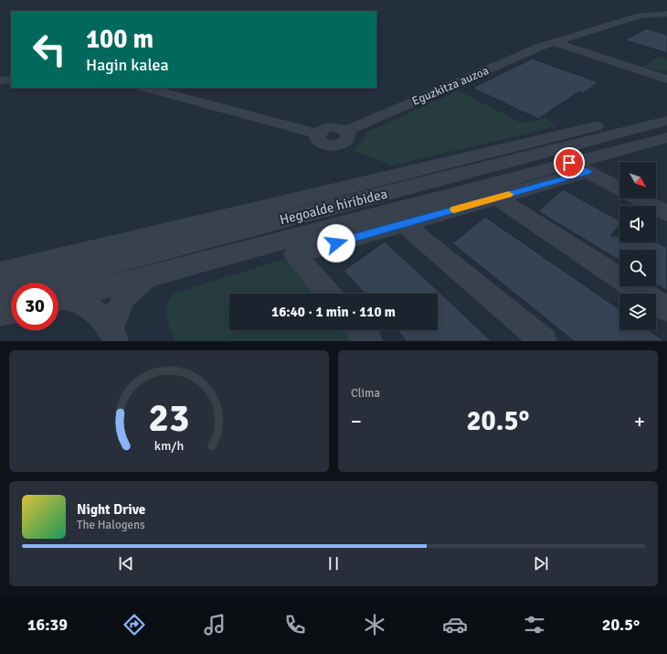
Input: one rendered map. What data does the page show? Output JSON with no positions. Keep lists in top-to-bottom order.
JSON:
{
  "streets": {
    "street": ["Eguzkitza auzoa", "Hegoalde hiribidea"]
  },
  "north": "bottom right",
  "page": {
    "turn": ["100 m", "Hagin kalea"],
    "limit": "30",
    "trip": "16:40 · 1 min · 110 m",
    "tile": "Clima",
    "heat": ["−", "20.5°", "+"],
    "song": ["Night Drive", "The Halogens"],
    "tabs": ["16:39", "20.5°"],
    "gauge": ["23", "km/h"]
  }
}
